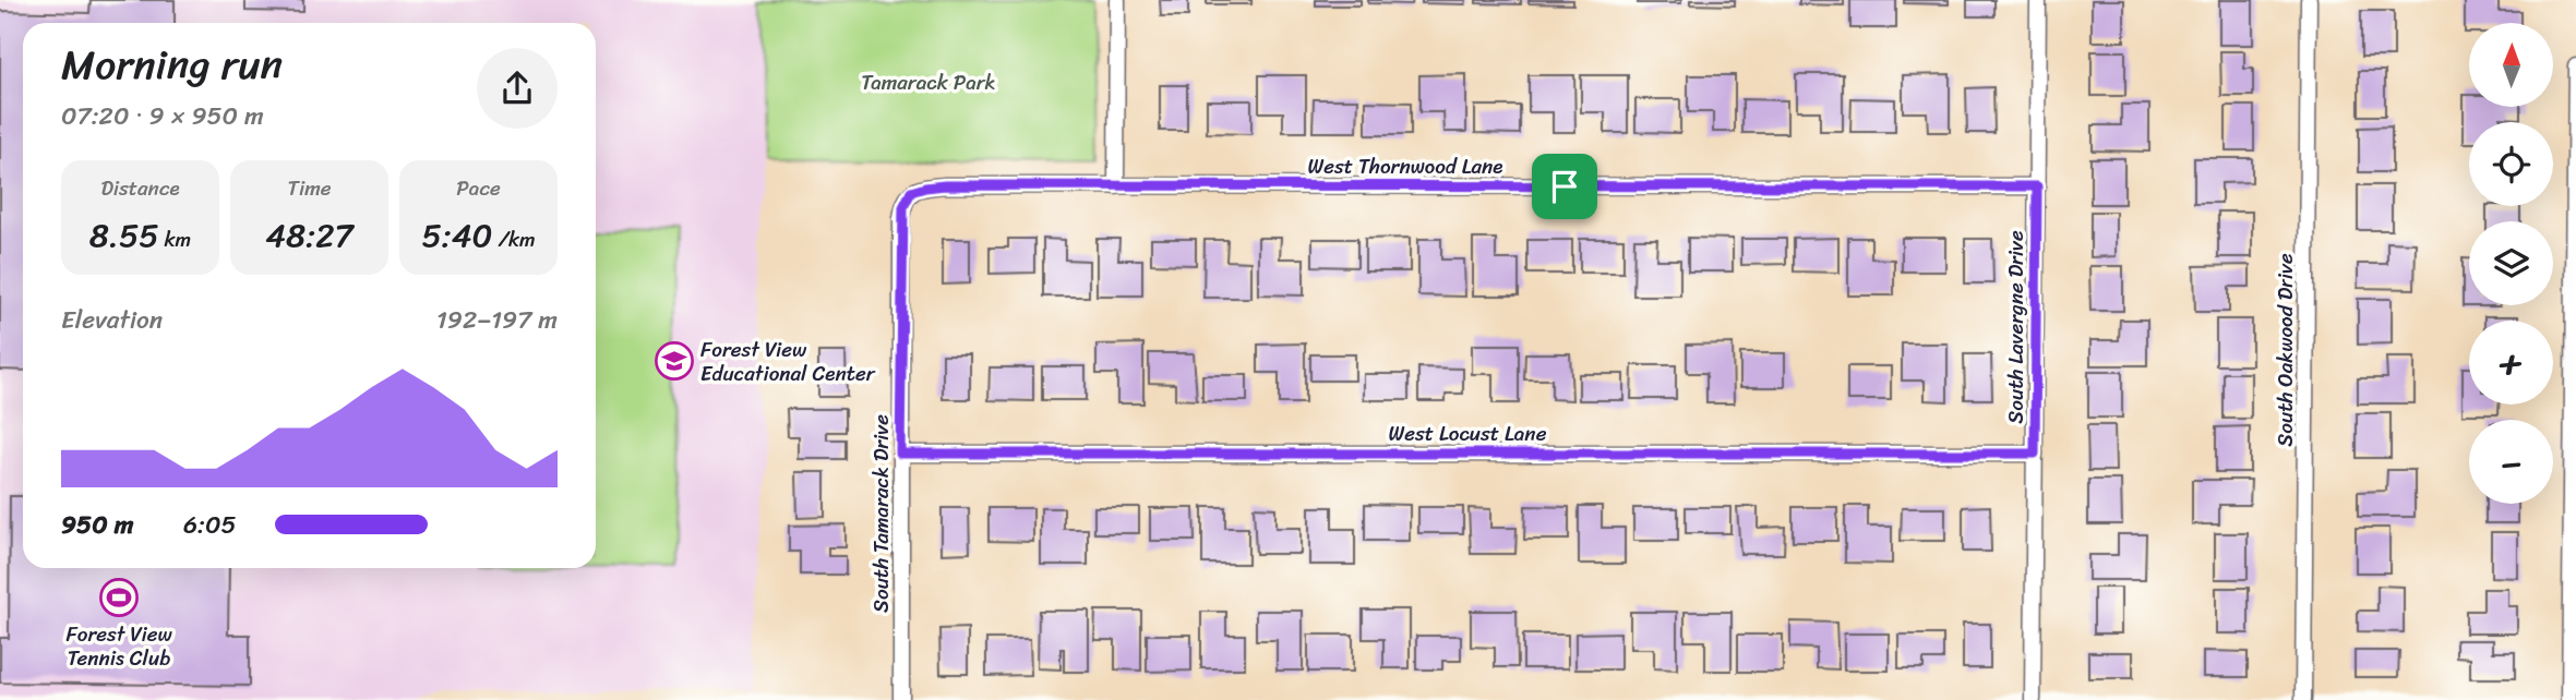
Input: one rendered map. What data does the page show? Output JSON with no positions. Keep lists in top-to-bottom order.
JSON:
{
  "streets": {
    "street": [
      "West Thornwood Lane",
      "South Lavergne Drive",
      "South Oakwood Drive",
      "West Locust Lane",
      "South Tamarack Drive"
    ]
  },
  "crossings": [
    ["West Thornwood Lane", "South Lavergne Drive"],
    ["West Thornwood Lane", "South Tamarack Drive"],
    ["South Lavergne Drive", "West Locust Lane"],
    ["West Locust Lane", "South Tamarack Drive"]
  ],
  "parks": ["Tamarack Park"],
  "places": {
    "school or university": ["Forest View Educational Center"],
    "sports": ["Forest View Tennis Club"]
  },
  "north": "top",
  "page": {
    "map_buttons": ["+", "−"],
    "heading": ["Morning run", "07:20 · 9 × 950 m"],
    "stats": [
      ["Distance", "8.55 km"],
      ["Time", "48:27"],
      ["Pace", "5:40 /km"]
    ],
    "chart": ["Elevation", "192–197 m"],
    "list": [
      {
        "name": "950 m",
        "note": "6:05"
      }
    ]
  }
}
